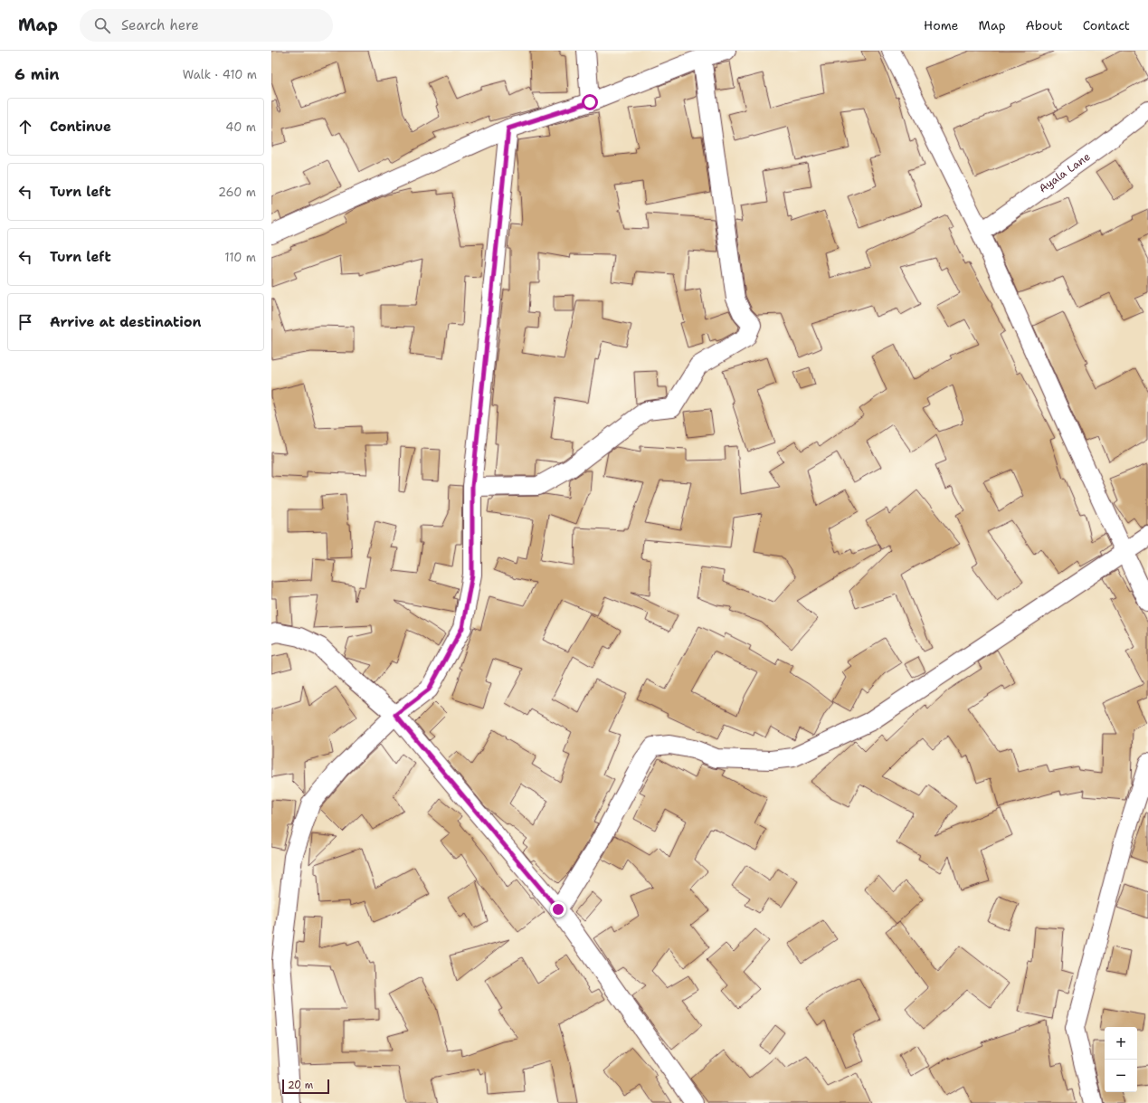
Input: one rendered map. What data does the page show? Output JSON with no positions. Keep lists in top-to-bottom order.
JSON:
{
  "streets": {
    "street": ["Ayala Lane"]
  },
  "scale_bar": "20 m",
  "page": {
    "header": "Map",
    "search": "Search here",
    "nav": [
      "Home",
      "Map",
      "About",
      "Contact"
    ],
    "heading": ["6 min", "Walk · 410 m"],
    "list": [
      ["Continue", "40 m"],
      ["Turn left", "260 m"],
      ["Turn left", "110 m"],
      "Arrive at destination"
    ],
    "map_buttons": ["+", "−"],
    "scale": "20 m"
  }
}
